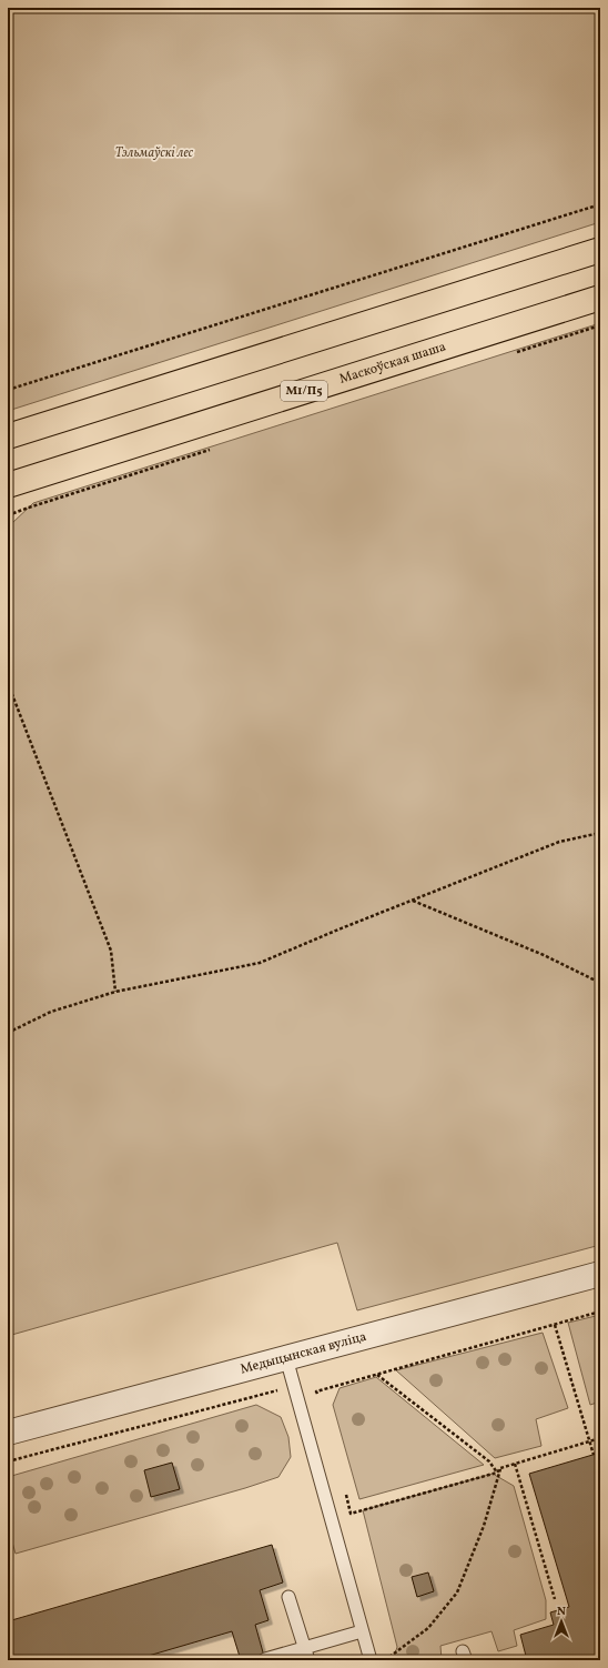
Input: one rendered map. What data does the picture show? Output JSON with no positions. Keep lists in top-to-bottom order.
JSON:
{
  "streets": {
    "highway": ["Маскоўская шаша", "М1/П5"],
    "street": ["Медыцынская вуліца"]
  },
  "parks": ["Тэльмаўскі лес"],
  "north": "top"
}
